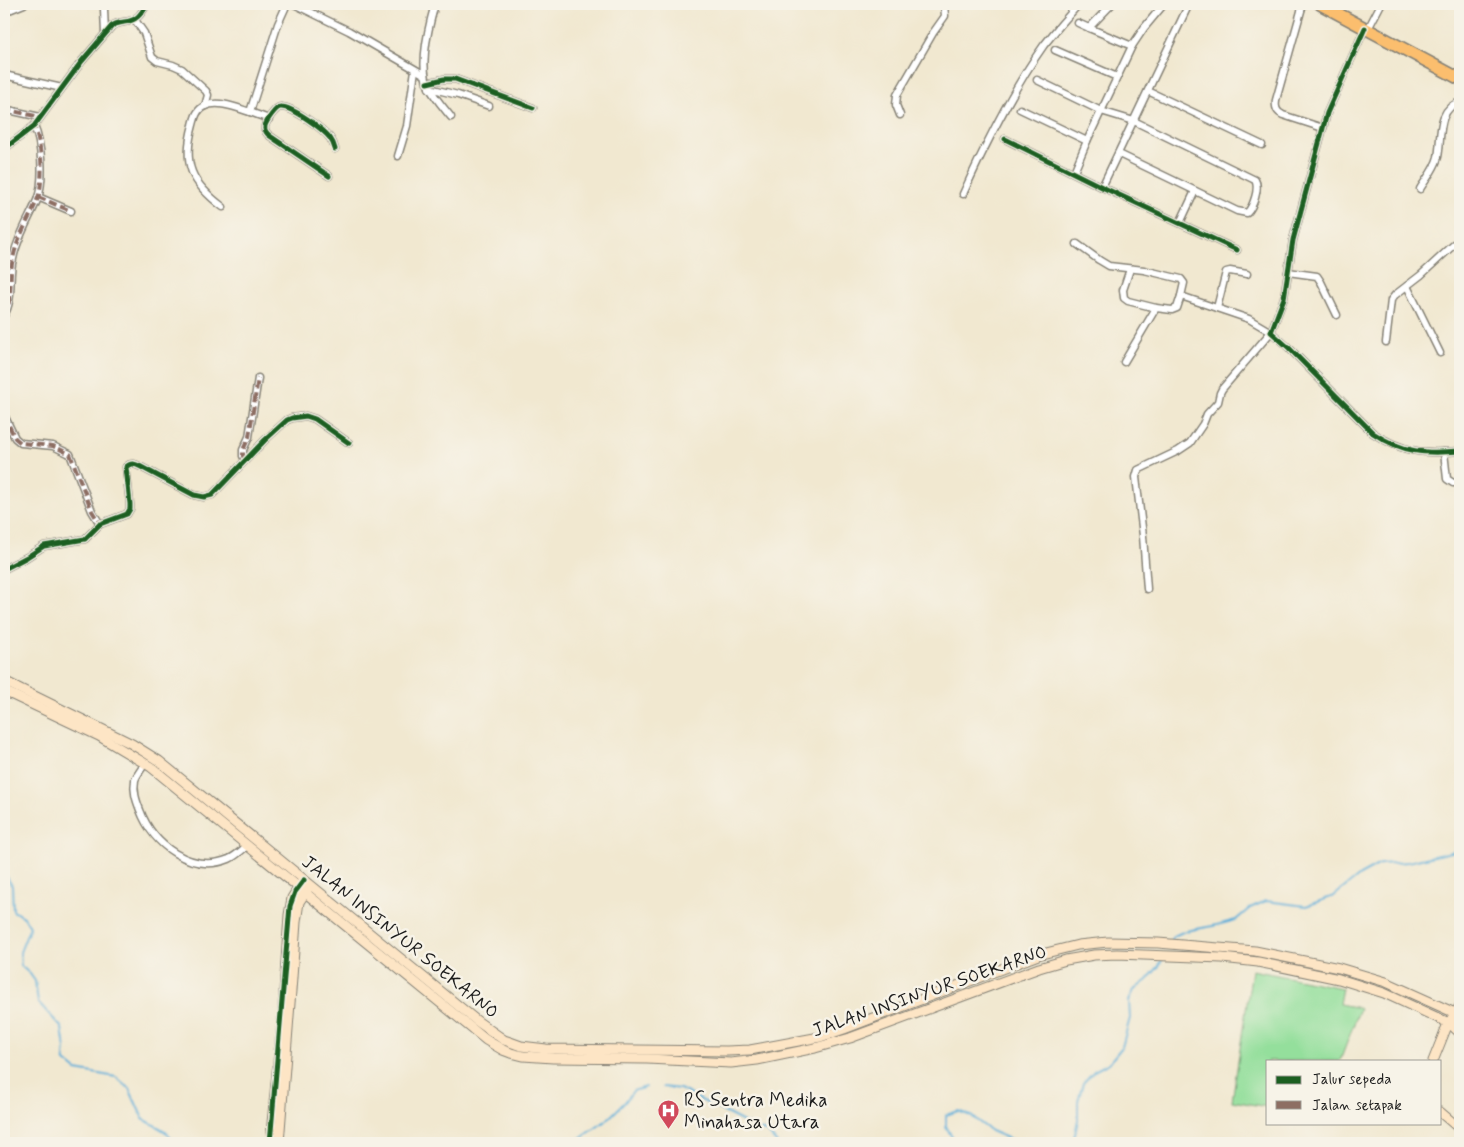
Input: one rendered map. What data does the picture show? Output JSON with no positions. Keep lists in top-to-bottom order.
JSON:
{
  "streets": {
    "main road": ["JALAN INSINYUR SOEKARNO"]
  },
  "places": {
    "hospital": ["RS Sentra Medika Minahasa Utara"]
  },
  "legend": ["Jalur sepeda", "Jalan setapak"]
}
